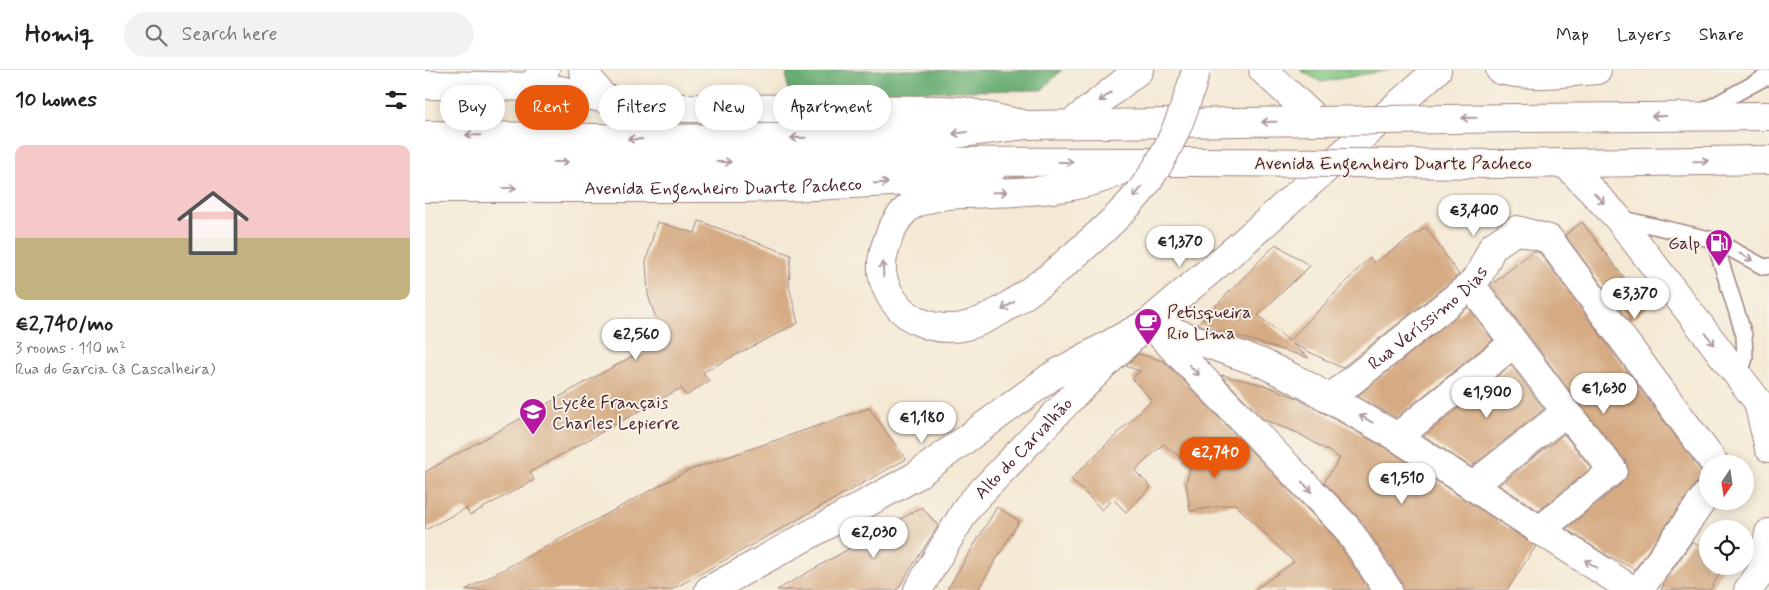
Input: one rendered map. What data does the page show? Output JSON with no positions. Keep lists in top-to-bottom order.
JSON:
{
  "streets": {
    "main road": ["Avenida Engenheiro Duarte Pacheco", "Rua Veríssimo Dias", "Alto do Carvalhão"]
  },
  "places": {
    "fuel station": ["Galp"],
    "cafe": ["Petisqueira Rio Lima"],
    "school or university": ["Lycée Français Charles Lepierre"]
  },
  "north": "bottom",
  "page": {
    "header": "Homiq",
    "search": "Search here",
    "nav": ["Map", "Layers", "Share"],
    "heading": "10 homes",
    "chip": [
      "Buy",
      "Rent",
      "Filters",
      "New",
      "Apartment"
    ],
    "list": [
      {
        "name": "€2,740/mo",
        "note": "3 rooms · 110 m² · Rua do Garcia (à Cascalheira)"
      }
    ],
    "price": [
      "€3,400",
      "€1,370",
      "€3,370",
      "€2,560",
      "€1,630",
      "€1,900",
      "€1,180",
      "€2,740",
      "€1,510",
      "€2,030"
    ]
  }
}
